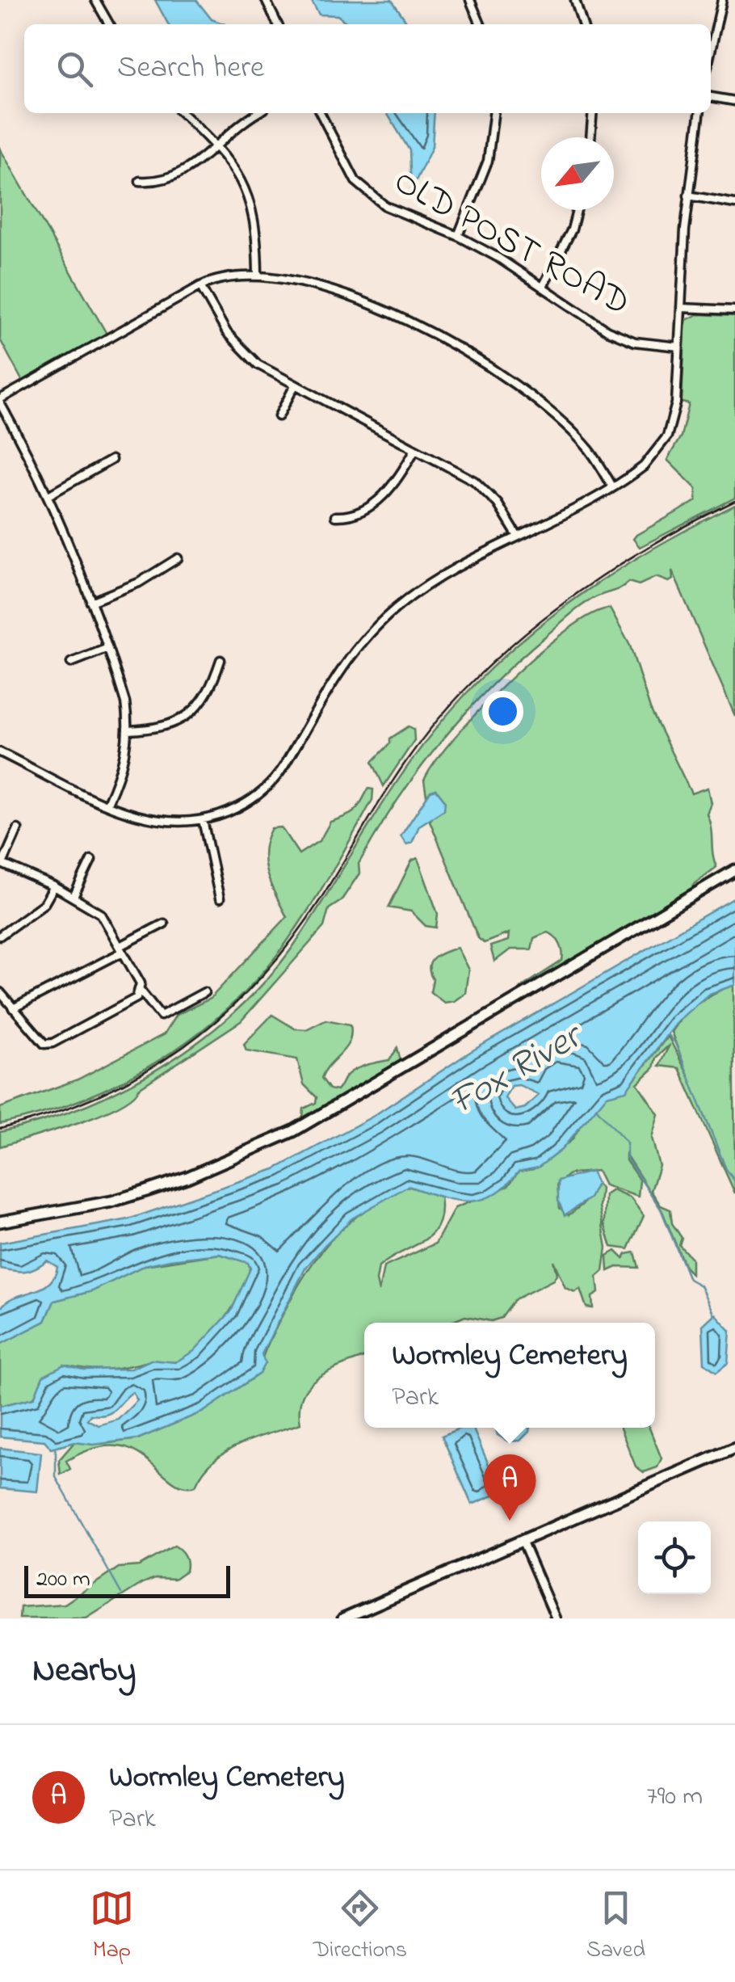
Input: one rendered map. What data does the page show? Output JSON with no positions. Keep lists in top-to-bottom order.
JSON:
{
  "streets": {
    "street": ["OLD POST ROAD"]
  },
  "water": ["Fox River"],
  "scale_bar": "200 m",
  "north": "bottom left",
  "page": {
    "search": "Search here",
    "popup": ["Wormley Cemetery", "Park"],
    "pins": "A",
    "scale": "200 m",
    "heading": "Nearby",
    "list": [
      {
        "mark": "A",
        "name": "Wormley Cemetery",
        "note": "Park",
        "value": "790 m"
      }
    ],
    "nav": ["Map", "Directions", "Saved"]
  }
}
